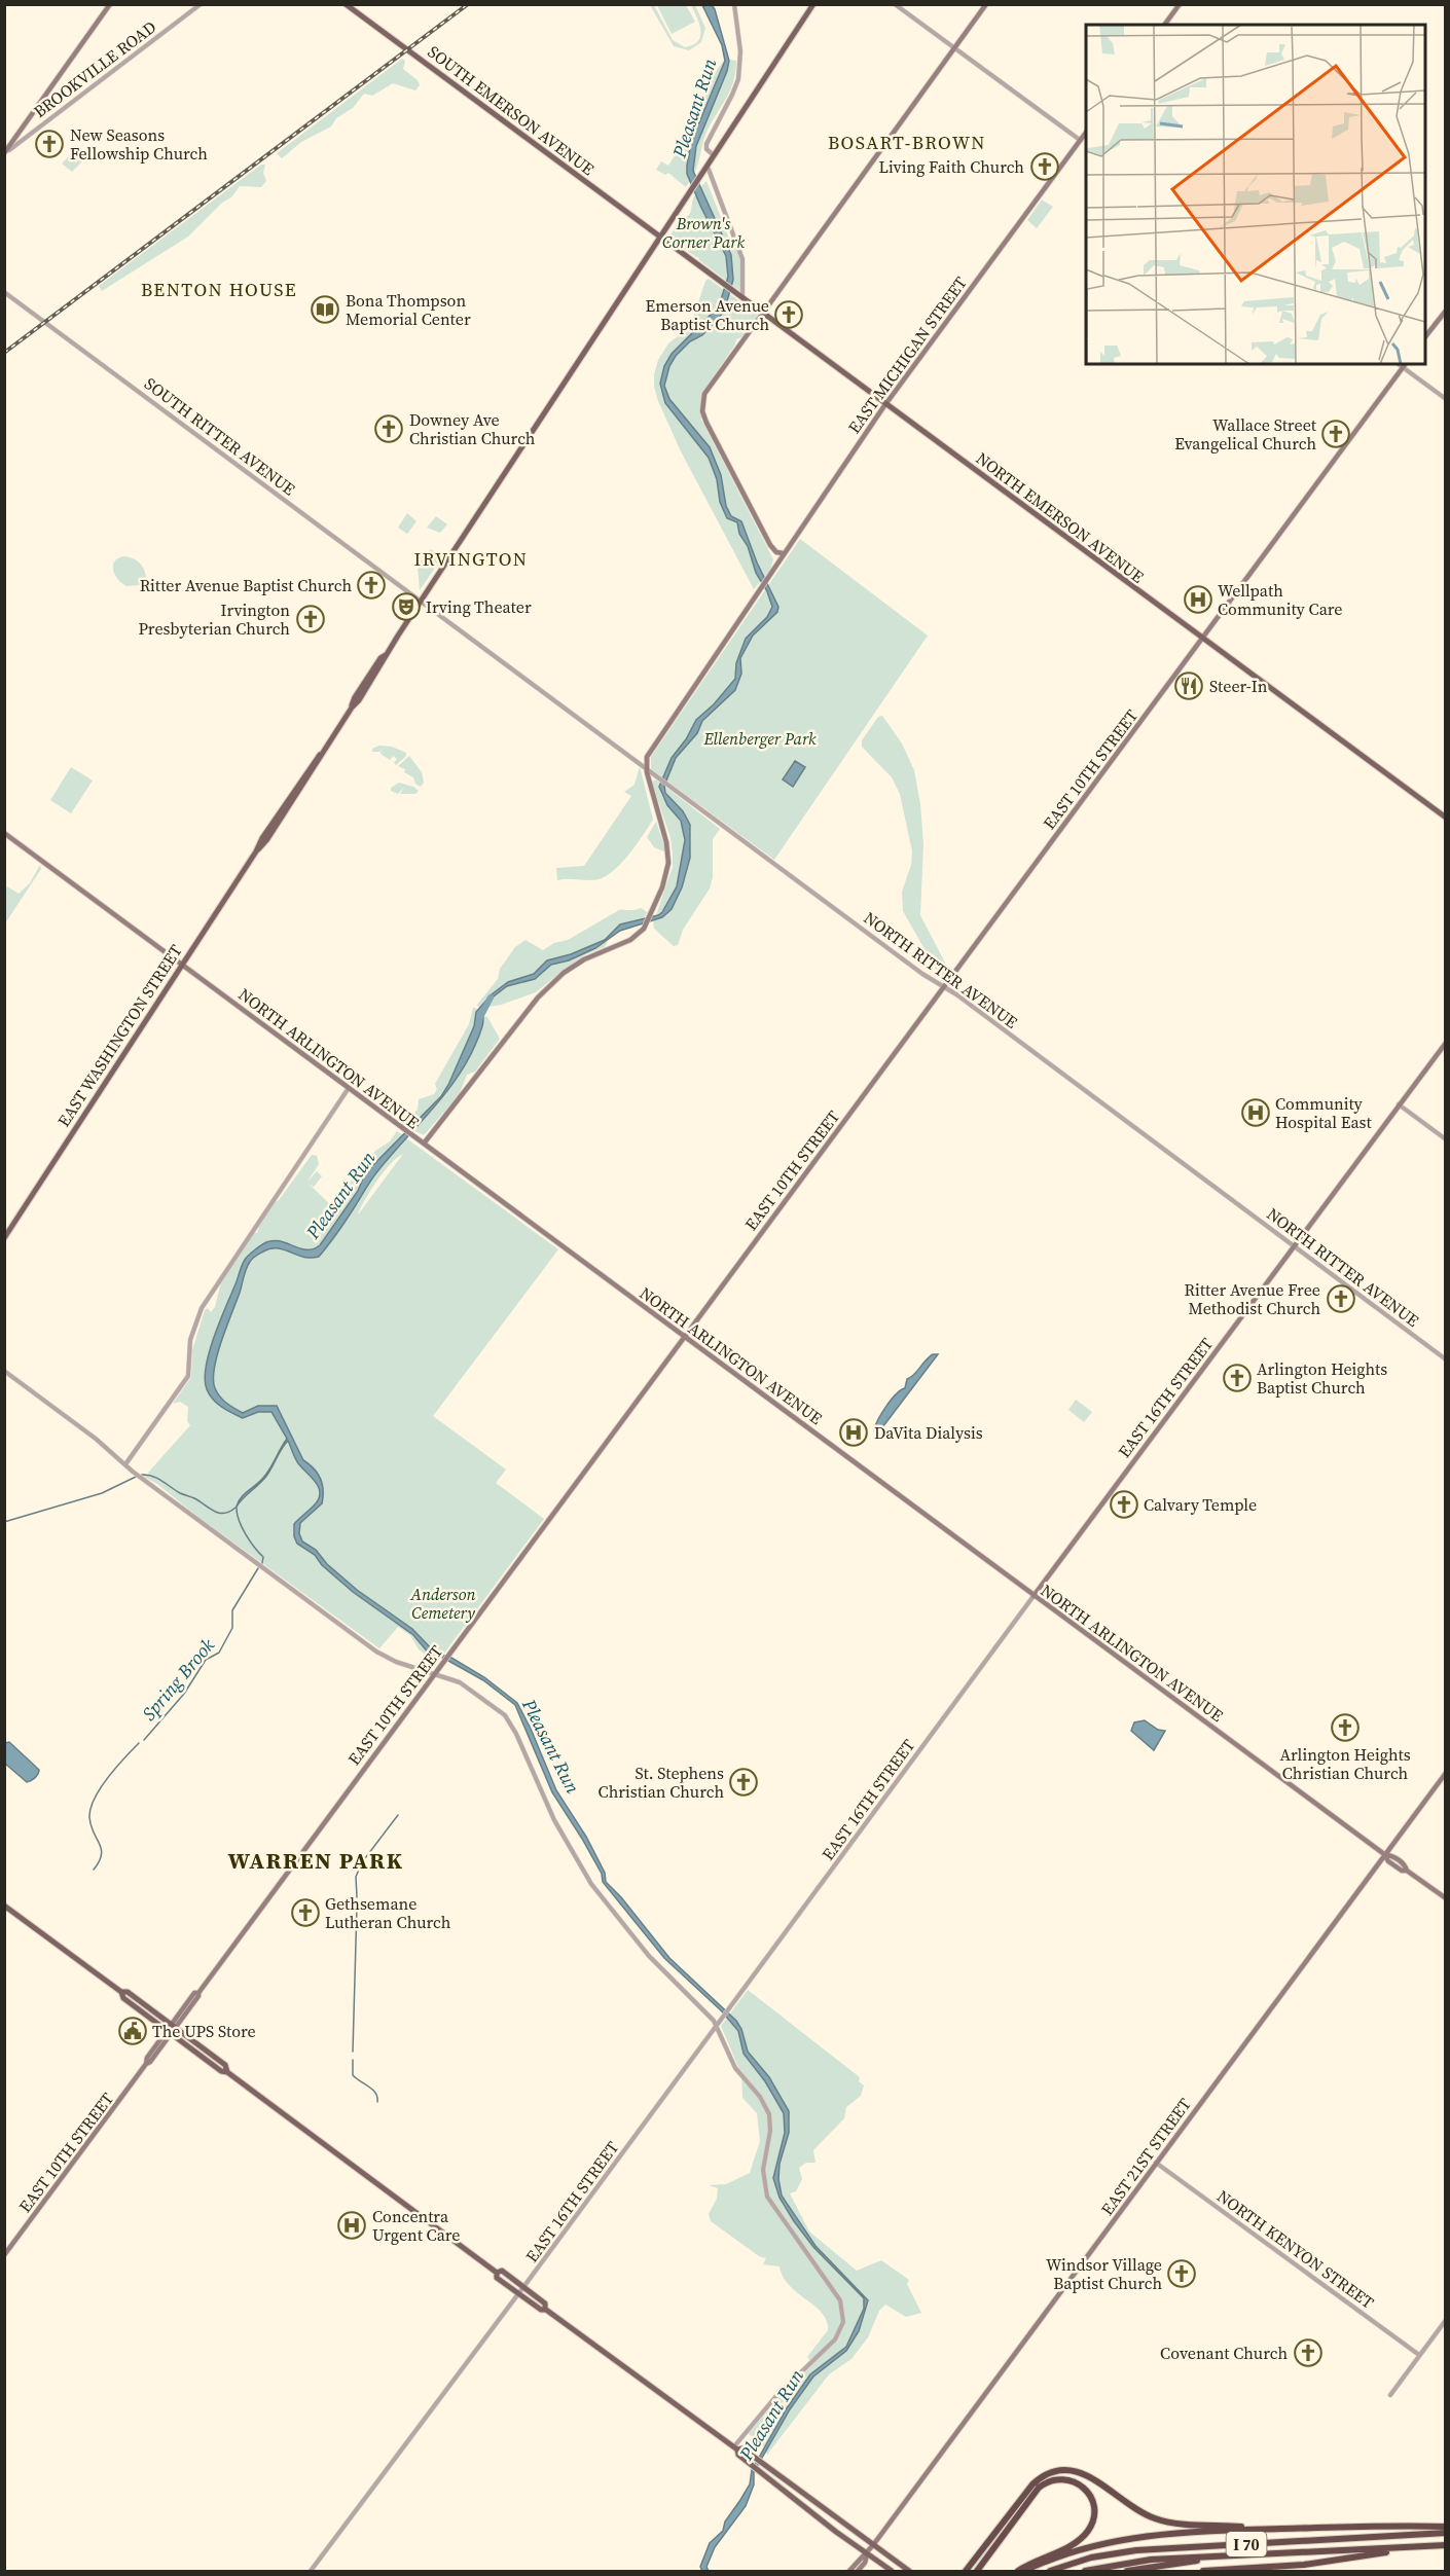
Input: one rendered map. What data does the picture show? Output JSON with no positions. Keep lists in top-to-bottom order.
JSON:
{
  "streets": {
    "highway": ["I 70"],
    "main road": [
      "SOUTH EMERSON AVENUE",
      "EAST MICHIGAN STREET",
      "NORTH EMERSON AVENUE",
      "EAST 10TH STREET",
      "EAST WASHINGTON STREET",
      "NORTH ARLINGTON AVENUE",
      "EAST 16TH STREET",
      "EAST 21ST STREET"
    ],
    "street": [
      "BROOKVILLE ROAD",
      "SOUTH RITTER AVENUE",
      "NORTH RITTER AVENUE",
      "NORTH KENYON STREET"
    ]
  },
  "crossings": [
    ["SOUTH EMERSON AVENUE", "NORTH EMERSON AVENUE"],
    ["SOUTH EMERSON AVENUE", "EAST WASHINGTON STREET"],
    ["EAST MICHIGAN STREET", "NORTH EMERSON AVENUE"],
    ["EAST MICHIGAN STREET", "NORTH RITTER AVENUE"],
    ["SOUTH RITTER AVENUE", "NORTH RITTER AVENUE"],
    ["SOUTH RITTER AVENUE", "EAST WASHINGTON STREET"],
    ["NORTH EMERSON AVENUE", "EAST 10TH STREET"],
    ["NORTH EMERSON AVENUE", "EAST WASHINGTON STREET"],
    ["EAST 10TH STREET", "NORTH RITTER AVENUE"],
    ["EAST 10TH STREET", "NORTH ARLINGTON AVENUE"],
    ["NORTH RITTER AVENUE", "EAST WASHINGTON STREET"],
    ["NORTH RITTER AVENUE", "EAST 16TH STREET"],
    ["EAST WASHINGTON STREET", "NORTH ARLINGTON AVENUE"],
    ["NORTH ARLINGTON AVENUE", "EAST 16TH STREET"],
    ["NORTH ARLINGTON AVENUE", "EAST 21ST STREET"],
    ["EAST 21ST STREET", "NORTH KENYON STREET"]
  ],
  "districts": [
    "BOSART-BROWN",
    "BENTON HOUSE",
    "IRVINGTON",
    "WARREN PARK"
  ],
  "water": ["Pleasant Run", "Spring Brook"],
  "parks": ["Brown's Corner Park", "Ellenberger Park", "Anderson Cemetery"],
  "places": {
    "church": [
      "New Seasons Fellowship Church",
      "Living Faith Church",
      "Emerson Avenue Baptist Church",
      "Downey Ave Christian Church",
      "Wallace Street Evangelical Church",
      "Ritter Avenue Baptist Church",
      "Irvington Presbyterian Church",
      "Ritter Avenue Free Methodist Church",
      "Arlington Heights Baptist Church",
      "Calvary Temple",
      "Arlington Heights Christian Church",
      "St. Stephens Christian Church",
      "Gethsemane Lutheran Church",
      "Windsor Village Baptist Church",
      "Covenant Church"
    ],
    "library": ["Bona Thompson Memorial Center"],
    "hospital": [
      "Wellpath Community Care",
      "Community Hospital East",
      "DaVita Dialysis",
      "Concentra Urgent Care"
    ],
    "theatre": ["Irving Theater"],
    "restaurant": ["Steer-In"],
    "public building": ["The UPS Store"]
  }
}
